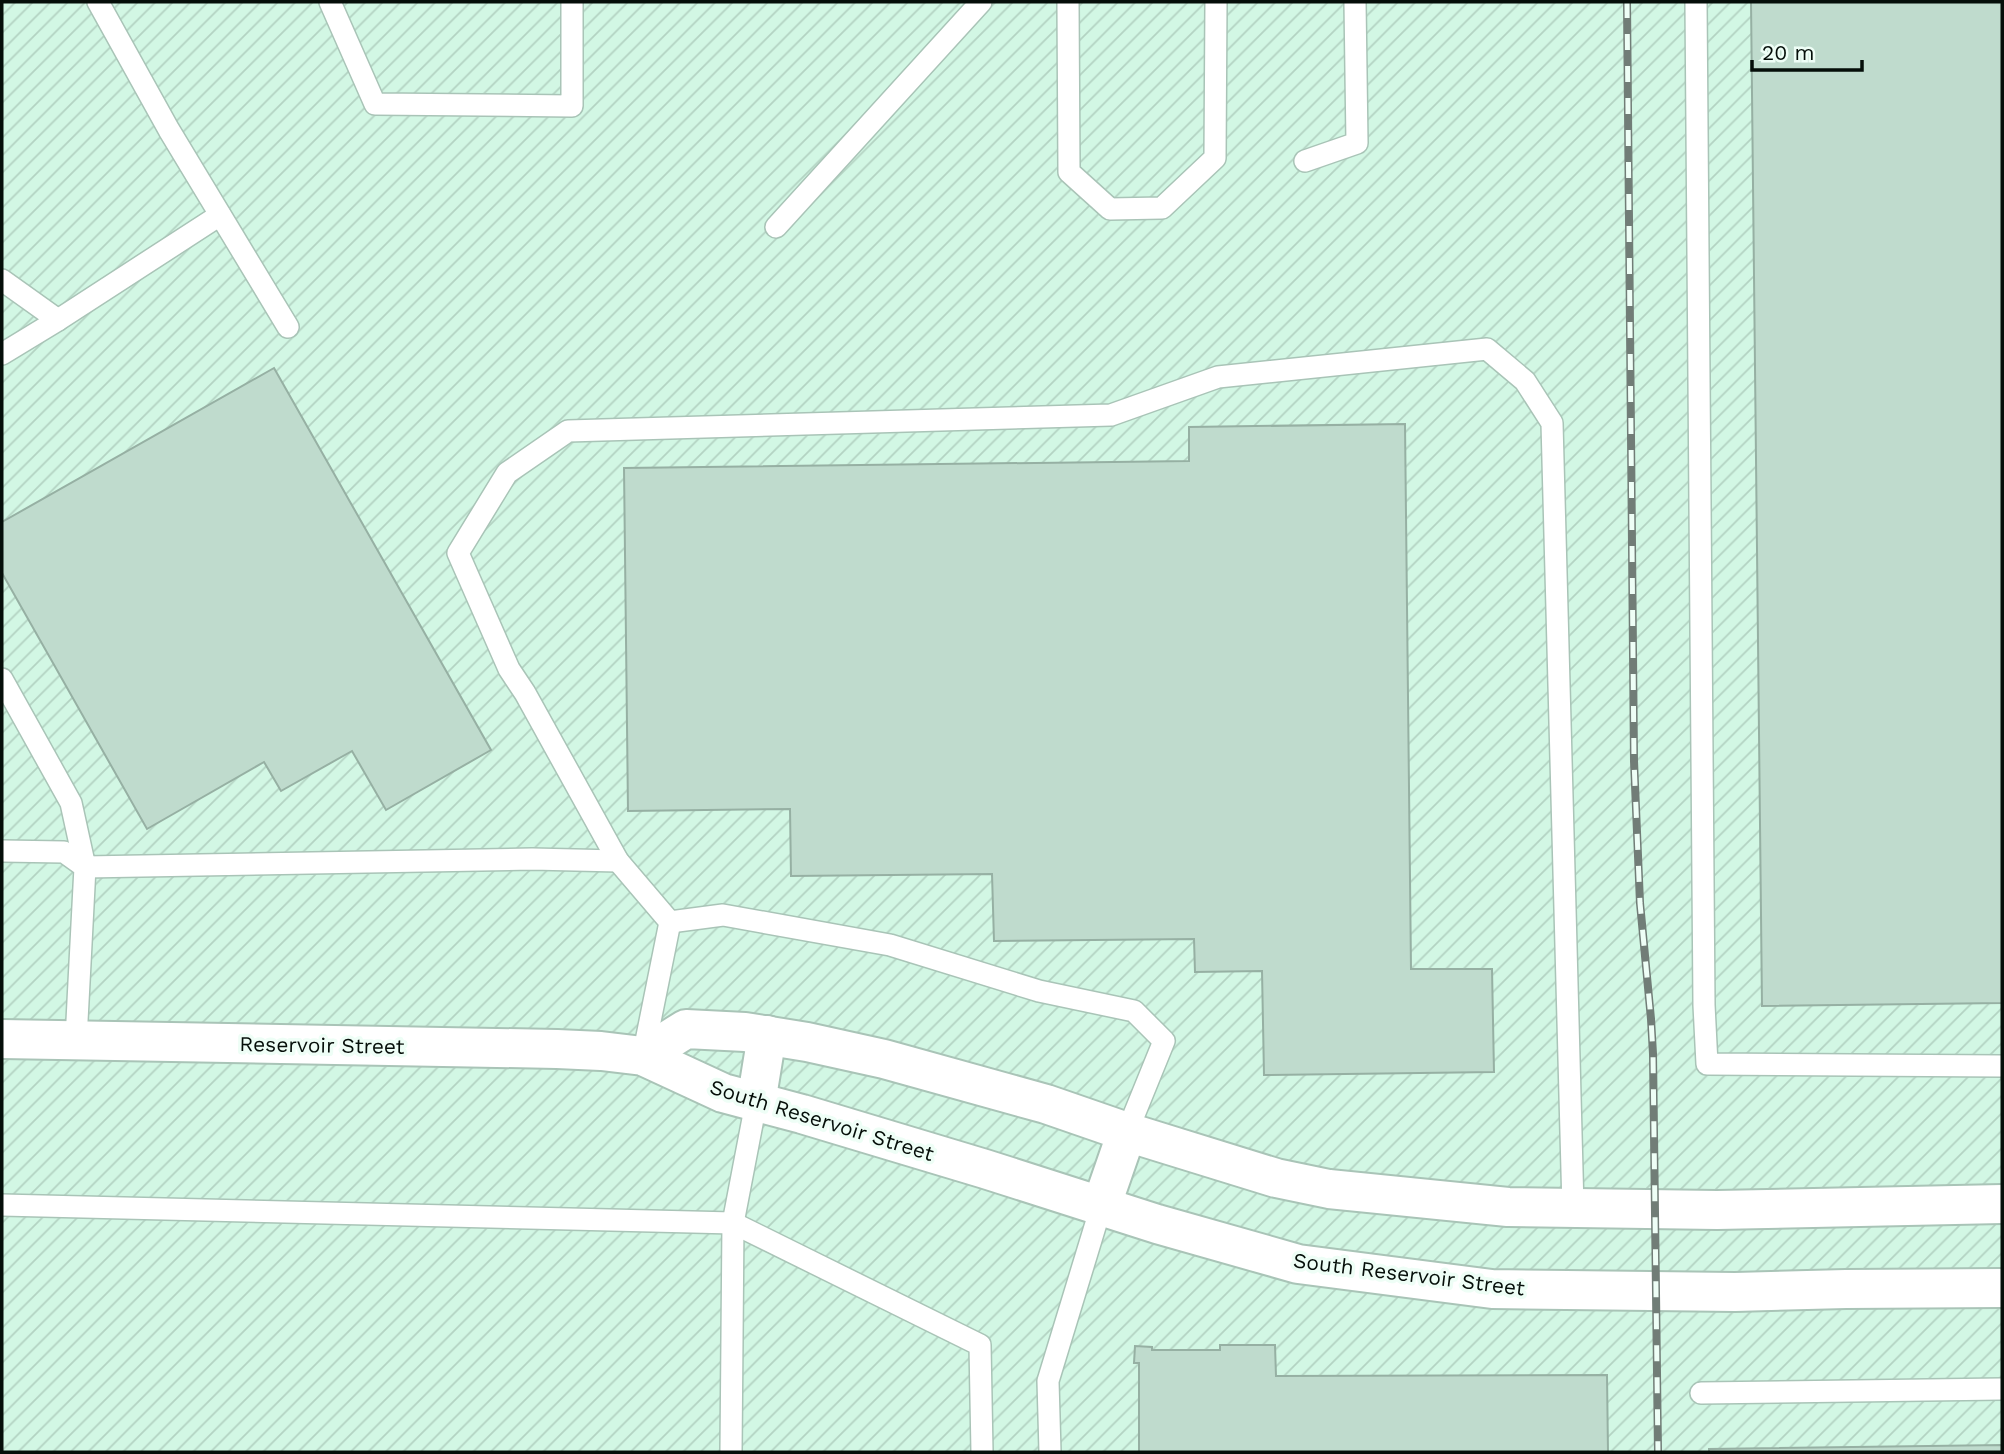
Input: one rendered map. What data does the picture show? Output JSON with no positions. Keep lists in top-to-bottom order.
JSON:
{
  "streets": {
    "main road": ["Reservoir Street", "South Reservoir Street"]
  },
  "crossings": [
    ["Reservoir Street", "South Reservoir Street"]
  ],
  "scale_bar": "20 m"
}
